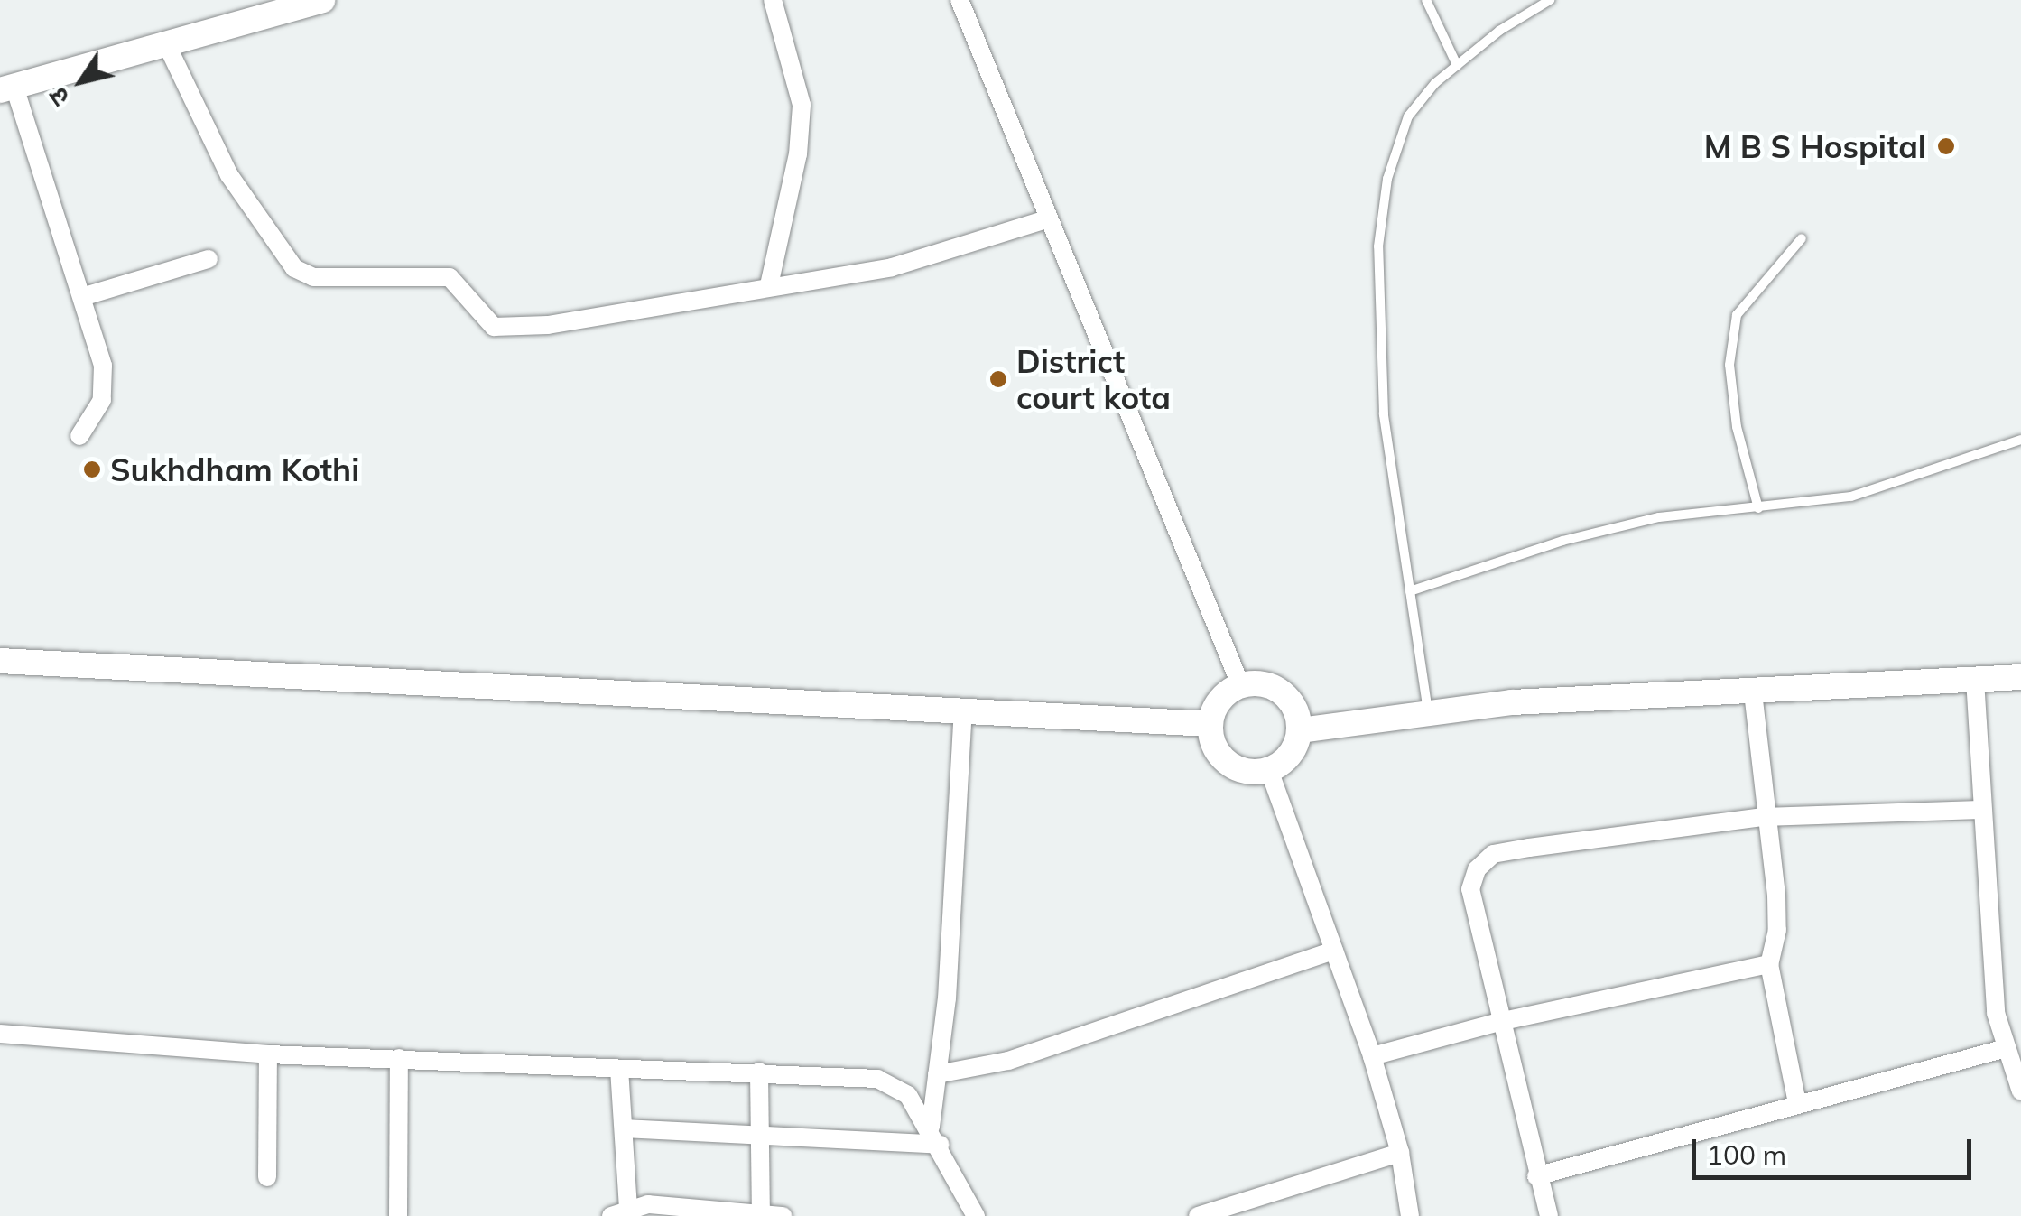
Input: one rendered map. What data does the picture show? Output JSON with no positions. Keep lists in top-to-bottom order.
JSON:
{
  "places": ["M B S Hospital", "District court kota", "Sukhdham Kothi"],
  "scale_bar": "100 m",
  "north": "bottom left"
}
